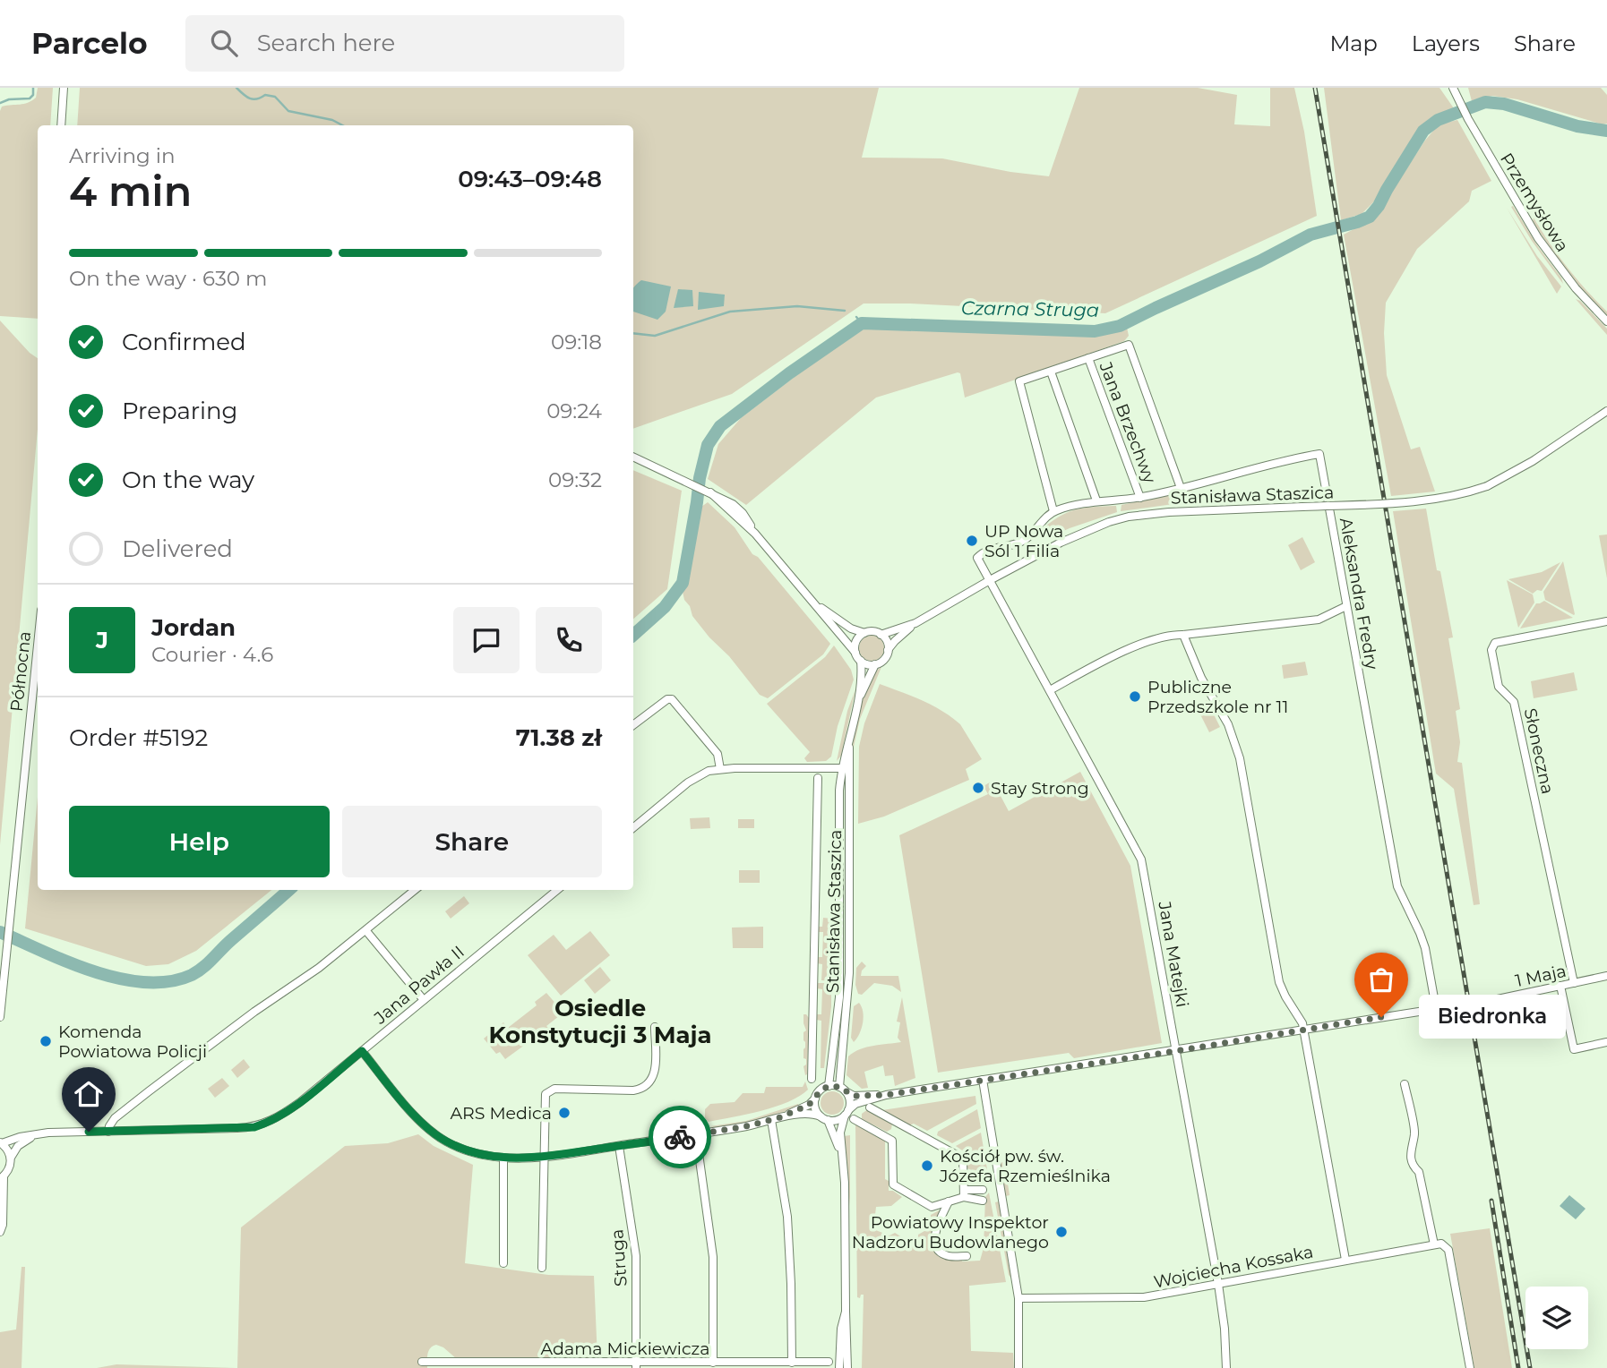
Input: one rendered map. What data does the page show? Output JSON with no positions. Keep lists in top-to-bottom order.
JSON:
{
  "streets": {
    "street": [
      "Przemysłowa",
      "Jana Brzechwy",
      "Stanisława Staszica",
      "Aleksandra Fredry",
      "Północna",
      "Słoneczna",
      "Jana Matejki",
      "1 Maja",
      "Jana Pawła II",
      "Struga",
      "Wojciecha Kossaka",
      "Adama Mickiewicza"
    ]
  },
  "crossings": [
    ["Jana Brzechwy", "Aleksandra Fredry"],
    ["Stanisława Staszica", "Jana Matejki"],
    ["Stanisława Staszica", "1 Maja"],
    ["Aleksandra Fredry", "1 Maja"],
    ["Słoneczna", "1 Maja"],
    ["Jana Matejki", "1 Maja"],
    ["Jana Matejki", "Wojciecha Kossaka"],
    ["Struga", "Adama Mickiewicza"]
  ],
  "districts": ["Osiedle Konstytucji 3 Maja"],
  "water": ["Czarna Struga"],
  "places": [
    "UP Nowa Sól 1 Filia",
    "Publiczne Przedszkole nr 11",
    "Stay Strong",
    "Biedronka",
    "Komenda Powiatowa Policji",
    "ARS Medica",
    "Kościół pw. św. Józefa Rzemieślnika",
    "Powiatowy Inspektor Nadzoru Budowlanego"
  ],
  "page": {
    "header": "Parcelo",
    "search": "Search here",
    "nav": ["Map", "Layers", "Share"],
    "heading": ["4 min", "Arriving in", "09:43–09:48"],
    "panel": [
      "Jordan",
      "Courier · 4.6",
      "Order #5192",
      "71.38 zł"
    ],
    "bar": "On the way · 630 m",
    "list": [
      ["Confirmed", "09:18"],
      ["Preparing", "09:24"],
      ["On the way", "09:32"],
      "Delivered"
    ],
    "round": "J",
    "buttons": ["Help", "Share"],
    "bubble": "Biedronka"
  }
}
